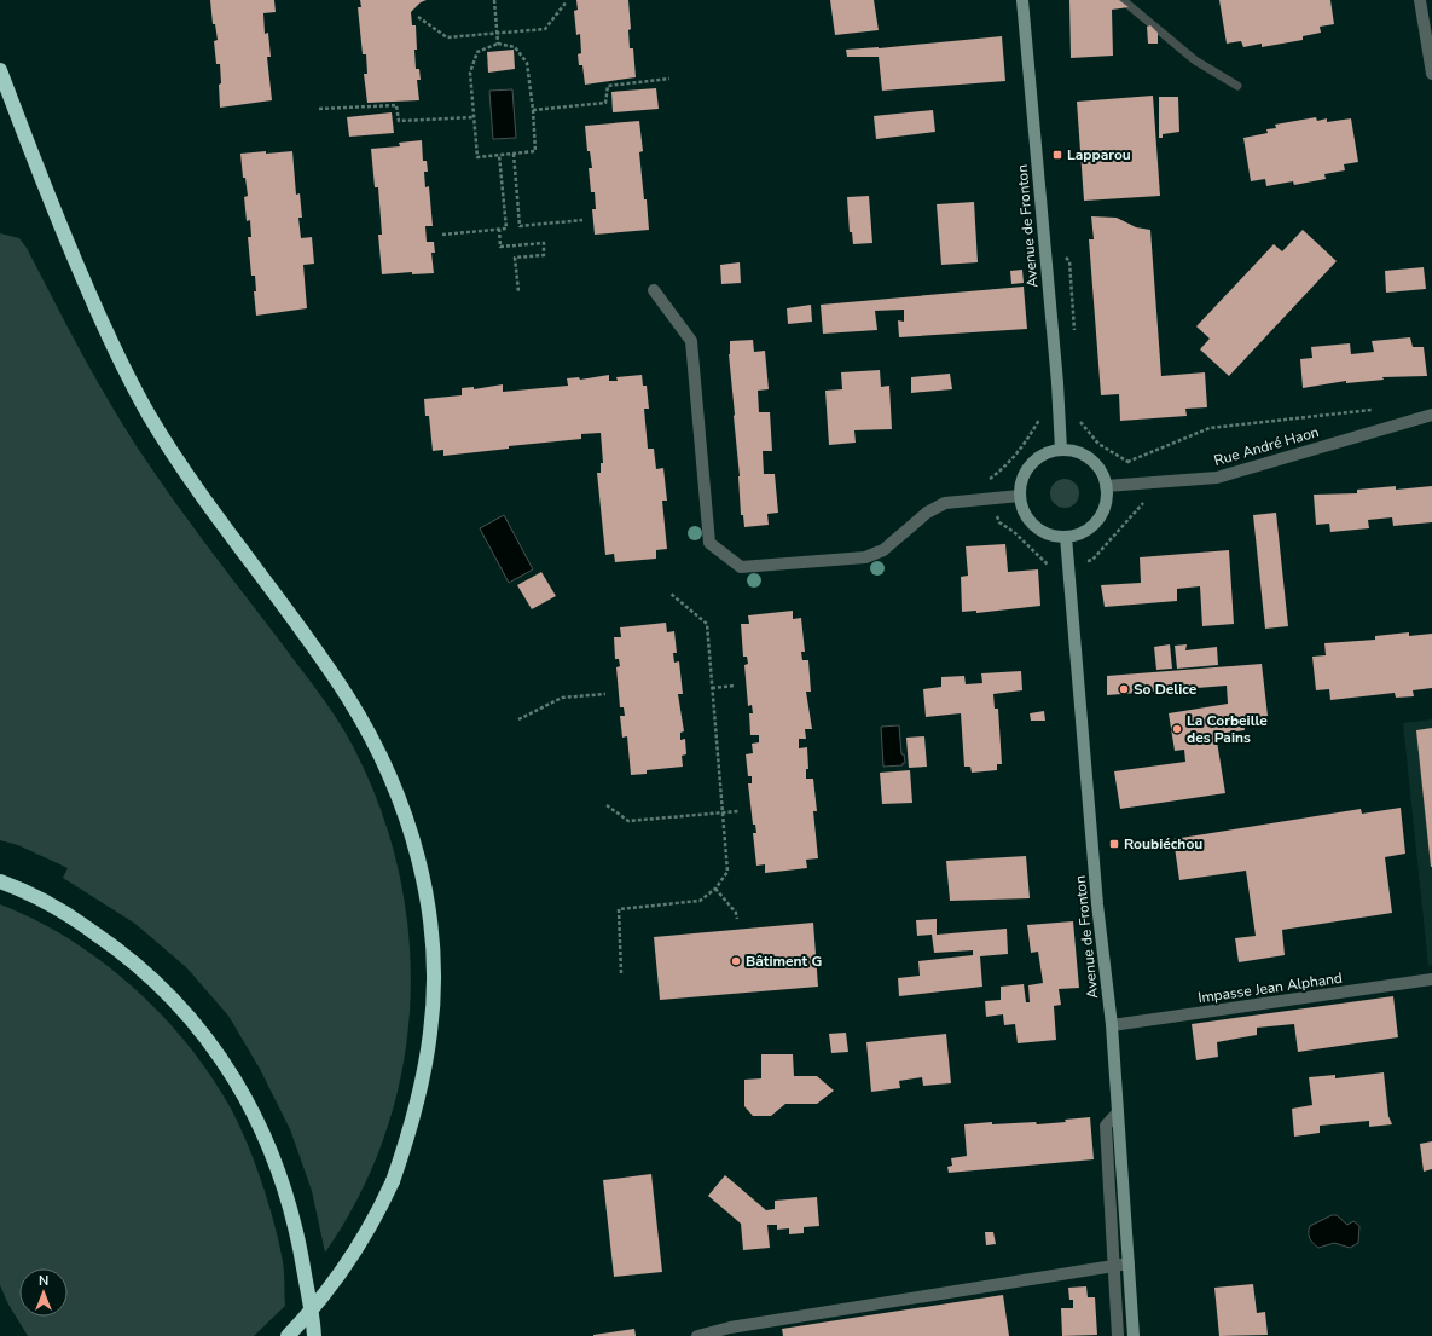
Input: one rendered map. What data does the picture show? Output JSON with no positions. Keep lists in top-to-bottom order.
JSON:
{
  "streets": {
    "main road": ["Avenue de Fronton"],
    "street": ["Rue André Haon", "Impasse Jean Alphand"]
  },
  "crossings": [
    ["Avenue de Fronton", "Rue André Haon"],
    ["Avenue de Fronton", "Impasse Jean Alphand"]
  ],
  "places": {
    "transit": ["Lapparou", "Roubiéchou"],
    "other": ["So Delice", "La Corbeille des Pains", "Bâtiment G"]
  },
  "north": "top"
}
